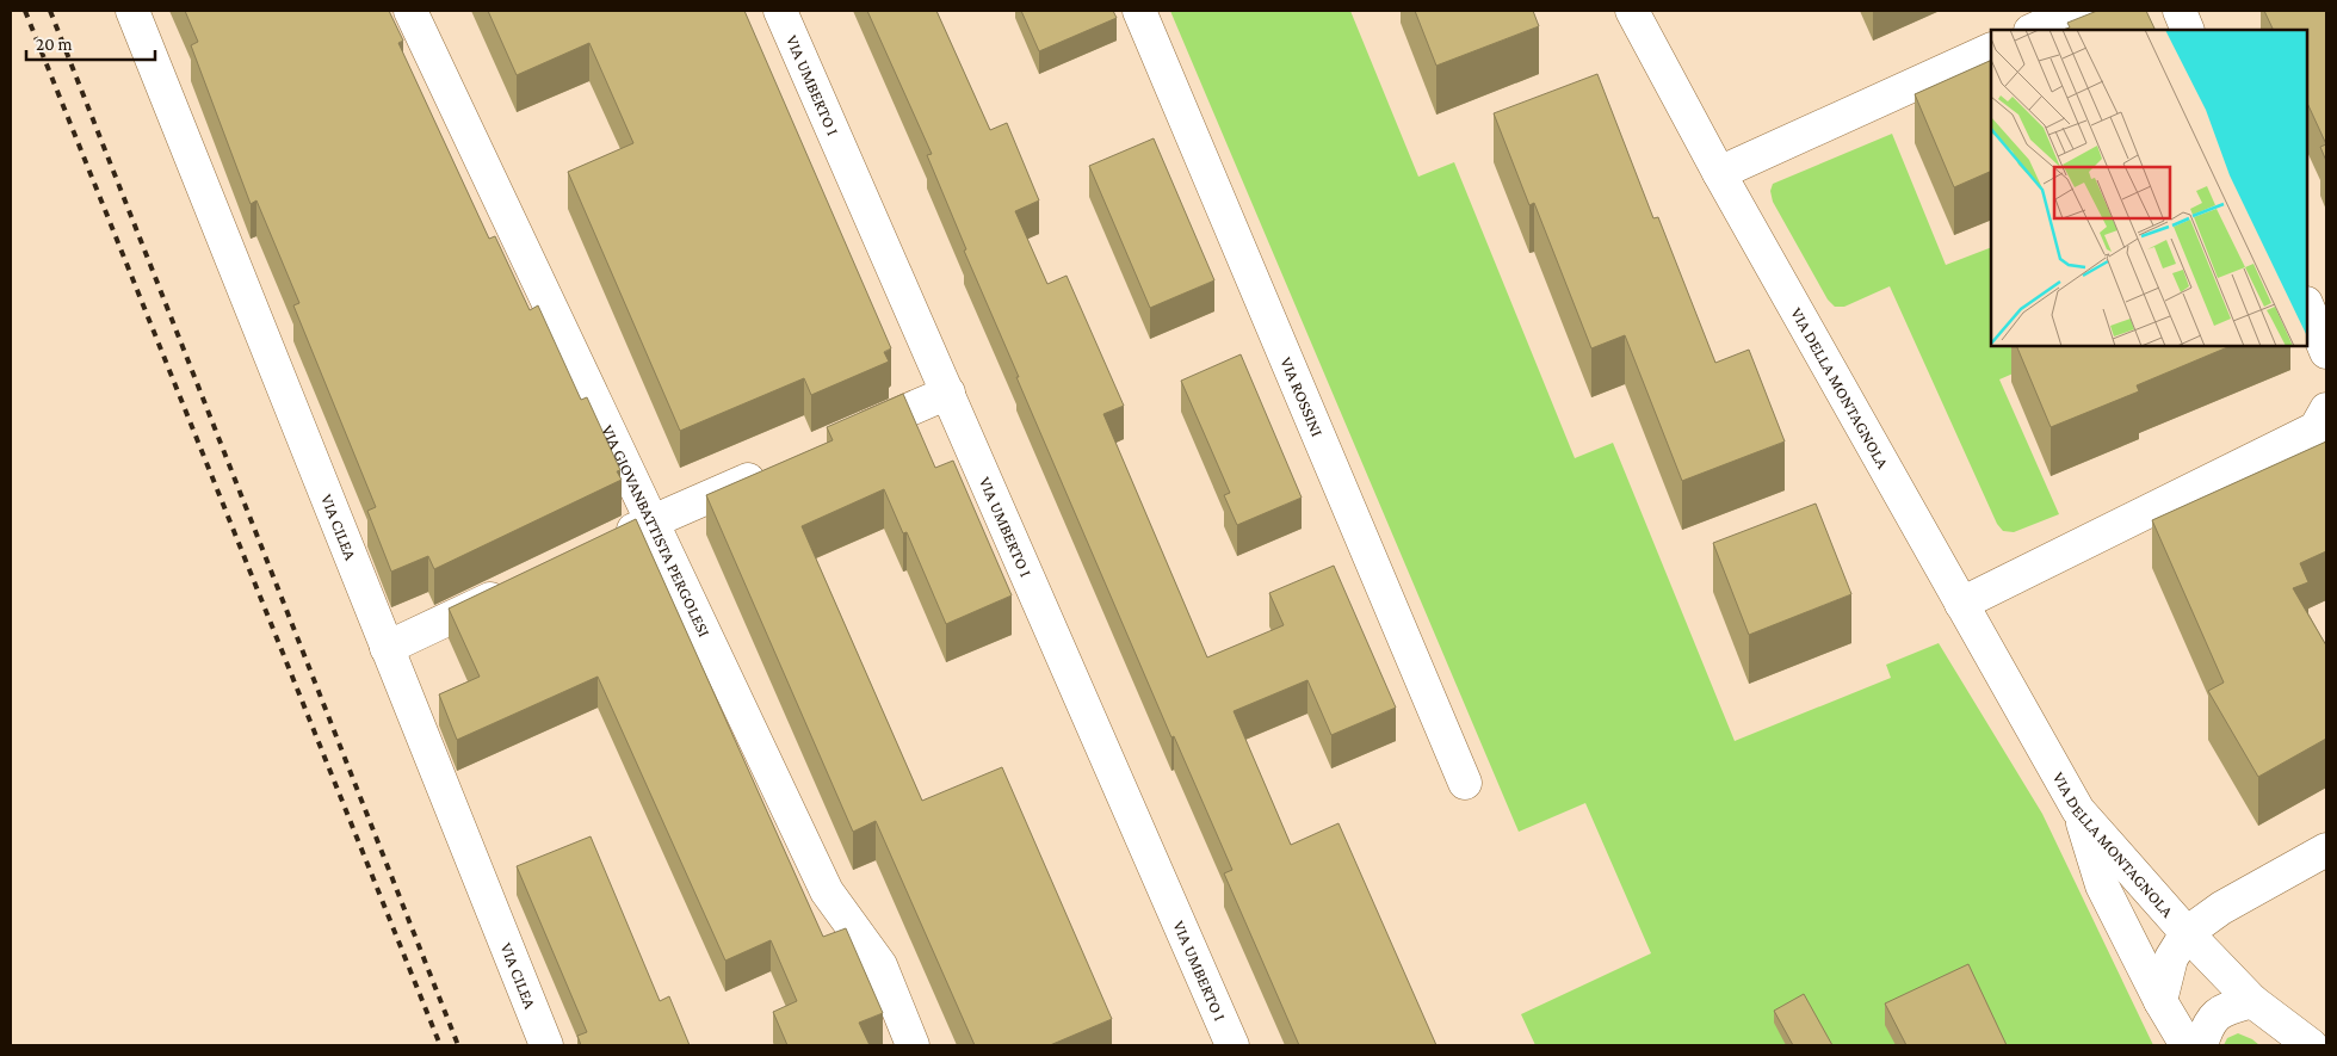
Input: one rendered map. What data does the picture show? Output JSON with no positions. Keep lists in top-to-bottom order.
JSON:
{
  "streets": {
    "street": [
      "VIA UMBERTO I",
      "VIA DELLA MONTAGNOLA",
      "VIA ROSSINI",
      "VIA CILEA",
      "VIA GIOVANBATTISTA PERGOLESI"
    ]
  },
  "scale_bar": "20 m"
}
